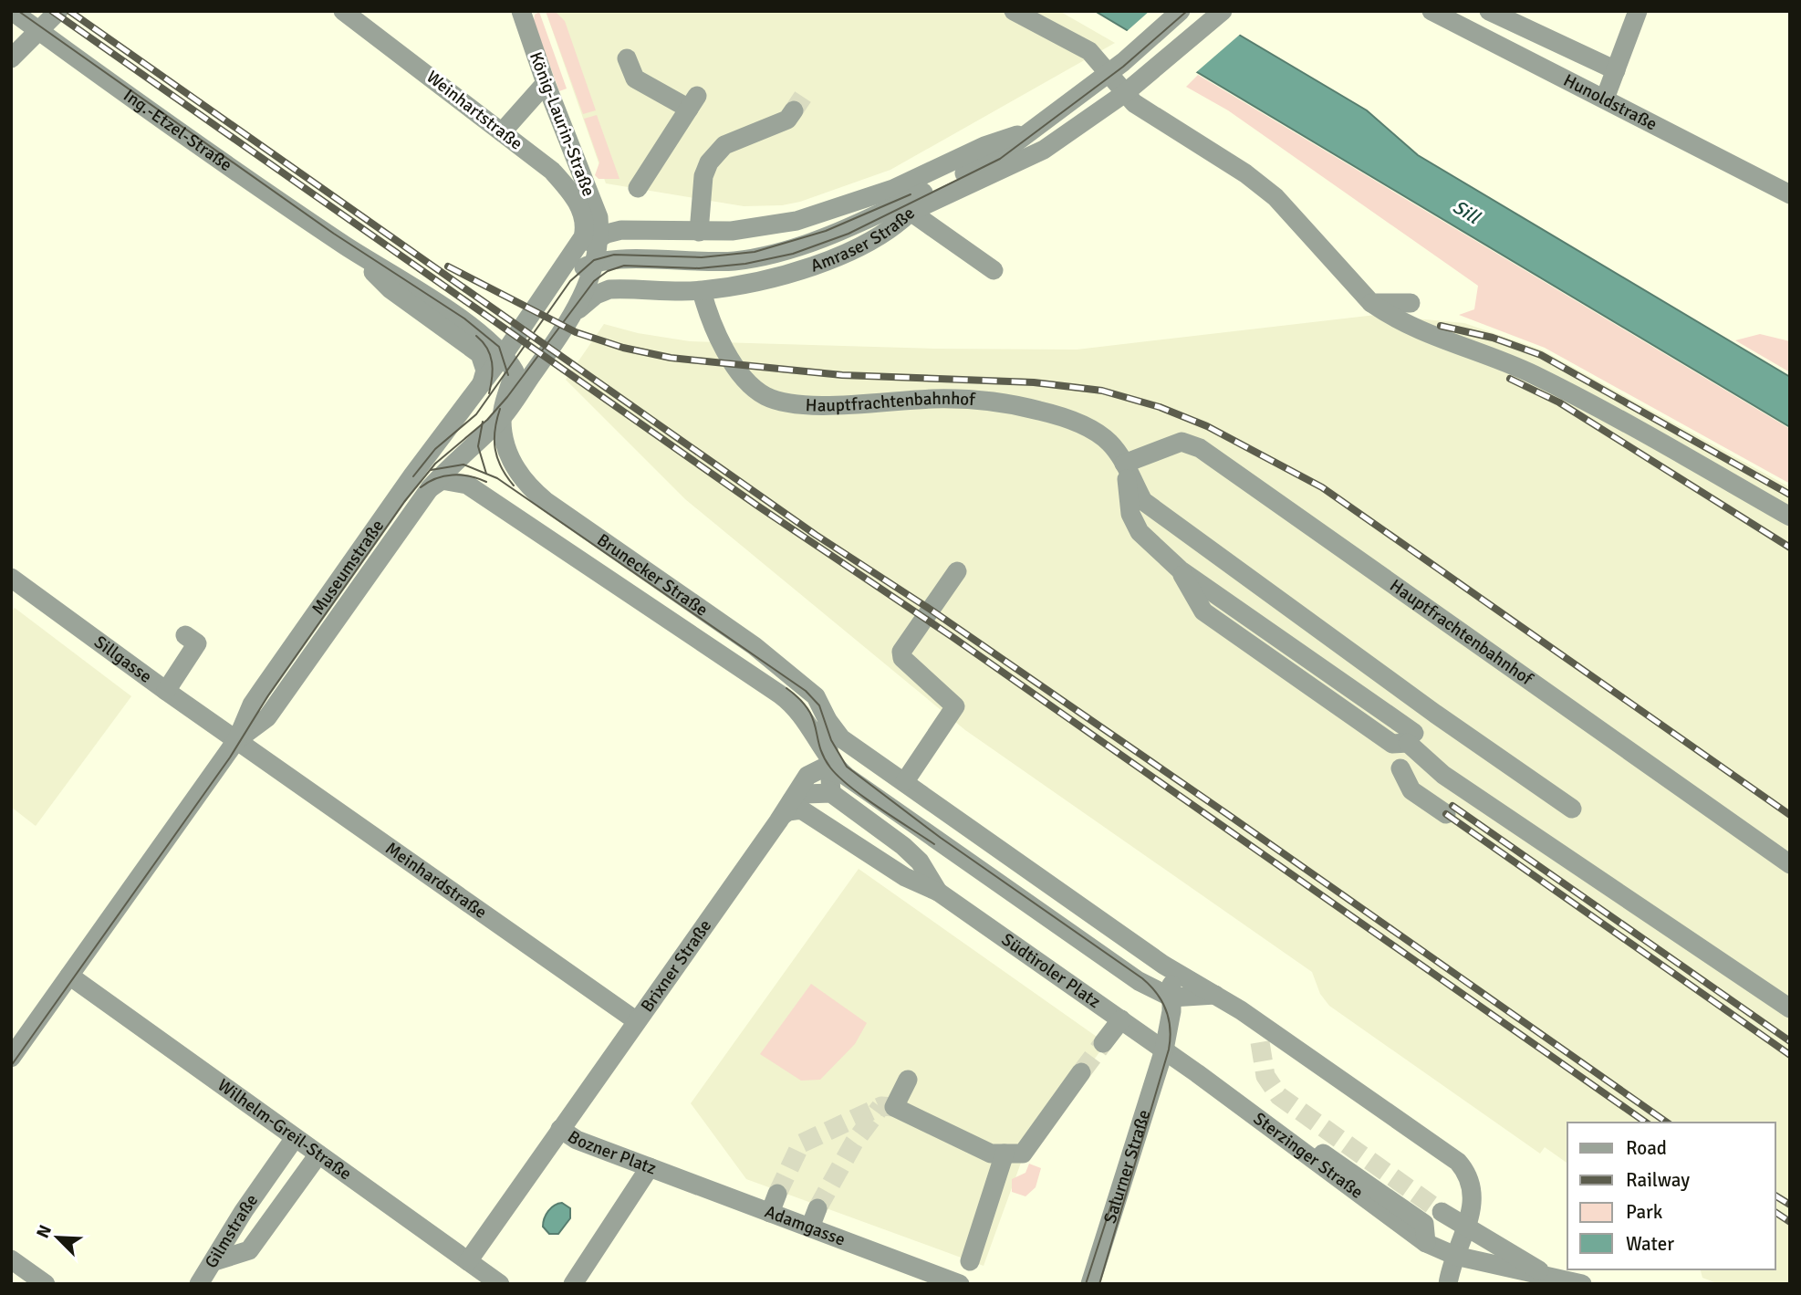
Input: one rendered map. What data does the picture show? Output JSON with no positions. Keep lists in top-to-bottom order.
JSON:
{
  "streets": {
    "street": [
      "Hunoldstraße",
      "Weinhartstraße",
      "König-Laurin-Straße",
      "Ing.-Etzel-Straße",
      "Amraser Straße",
      "Hauptfrachtenbahnhof",
      "Museumstraße",
      "Brunecker Straße",
      "Sillgasse",
      "Meinhardstraße",
      "Brixner Straße",
      "Südtiroler Platz",
      "Wilhelm-Greil-Straße",
      "Bozner Platz",
      "Sterzinger Straße",
      "Salurner Straße",
      "Gilmstraße",
      "Adamgasse"
    ]
  },
  "crossings": [
    ["Weinhartstraße", "König-Laurin-Straße"],
    ["Weinhartstraße", "Amraser Straße"],
    ["Weinhartstraße", "Museumstraße"],
    ["König-Laurin-Straße", "Amraser Straße"],
    ["König-Laurin-Straße", "Museumstraße"],
    ["Ing.-Etzel-Straße", "Museumstraße"],
    ["Amraser Straße", "Hauptfrachtenbahnhof"],
    ["Amraser Straße", "Museumstraße"],
    ["Museumstraße", "Brunecker Straße"],
    ["Museumstraße", "Sillgasse"],
    ["Museumstraße", "Meinhardstraße"],
    ["Museumstraße", "Wilhelm-Greil-Straße"],
    ["Sillgasse", "Meinhardstraße"],
    ["Meinhardstraße", "Brixner Straße"],
    ["Brixner Straße", "Südtiroler Platz"],
    ["Brixner Straße", "Bozner Platz"],
    ["Südtiroler Platz", "Sterzinger Straße"],
    ["Südtiroler Platz", "Salurner Straße"],
    ["Wilhelm-Greil-Straße", "Bozner Platz"],
    ["Wilhelm-Greil-Straße", "Gilmstraße"],
    ["Bozner Platz", "Adamgasse"],
    ["Sterzinger Straße", "Salurner Straße"]
  ],
  "water": ["Sill"],
  "legend": [
    "Road",
    "Railway",
    "Park",
    "Water"
  ],
  "north": "top left"
}
